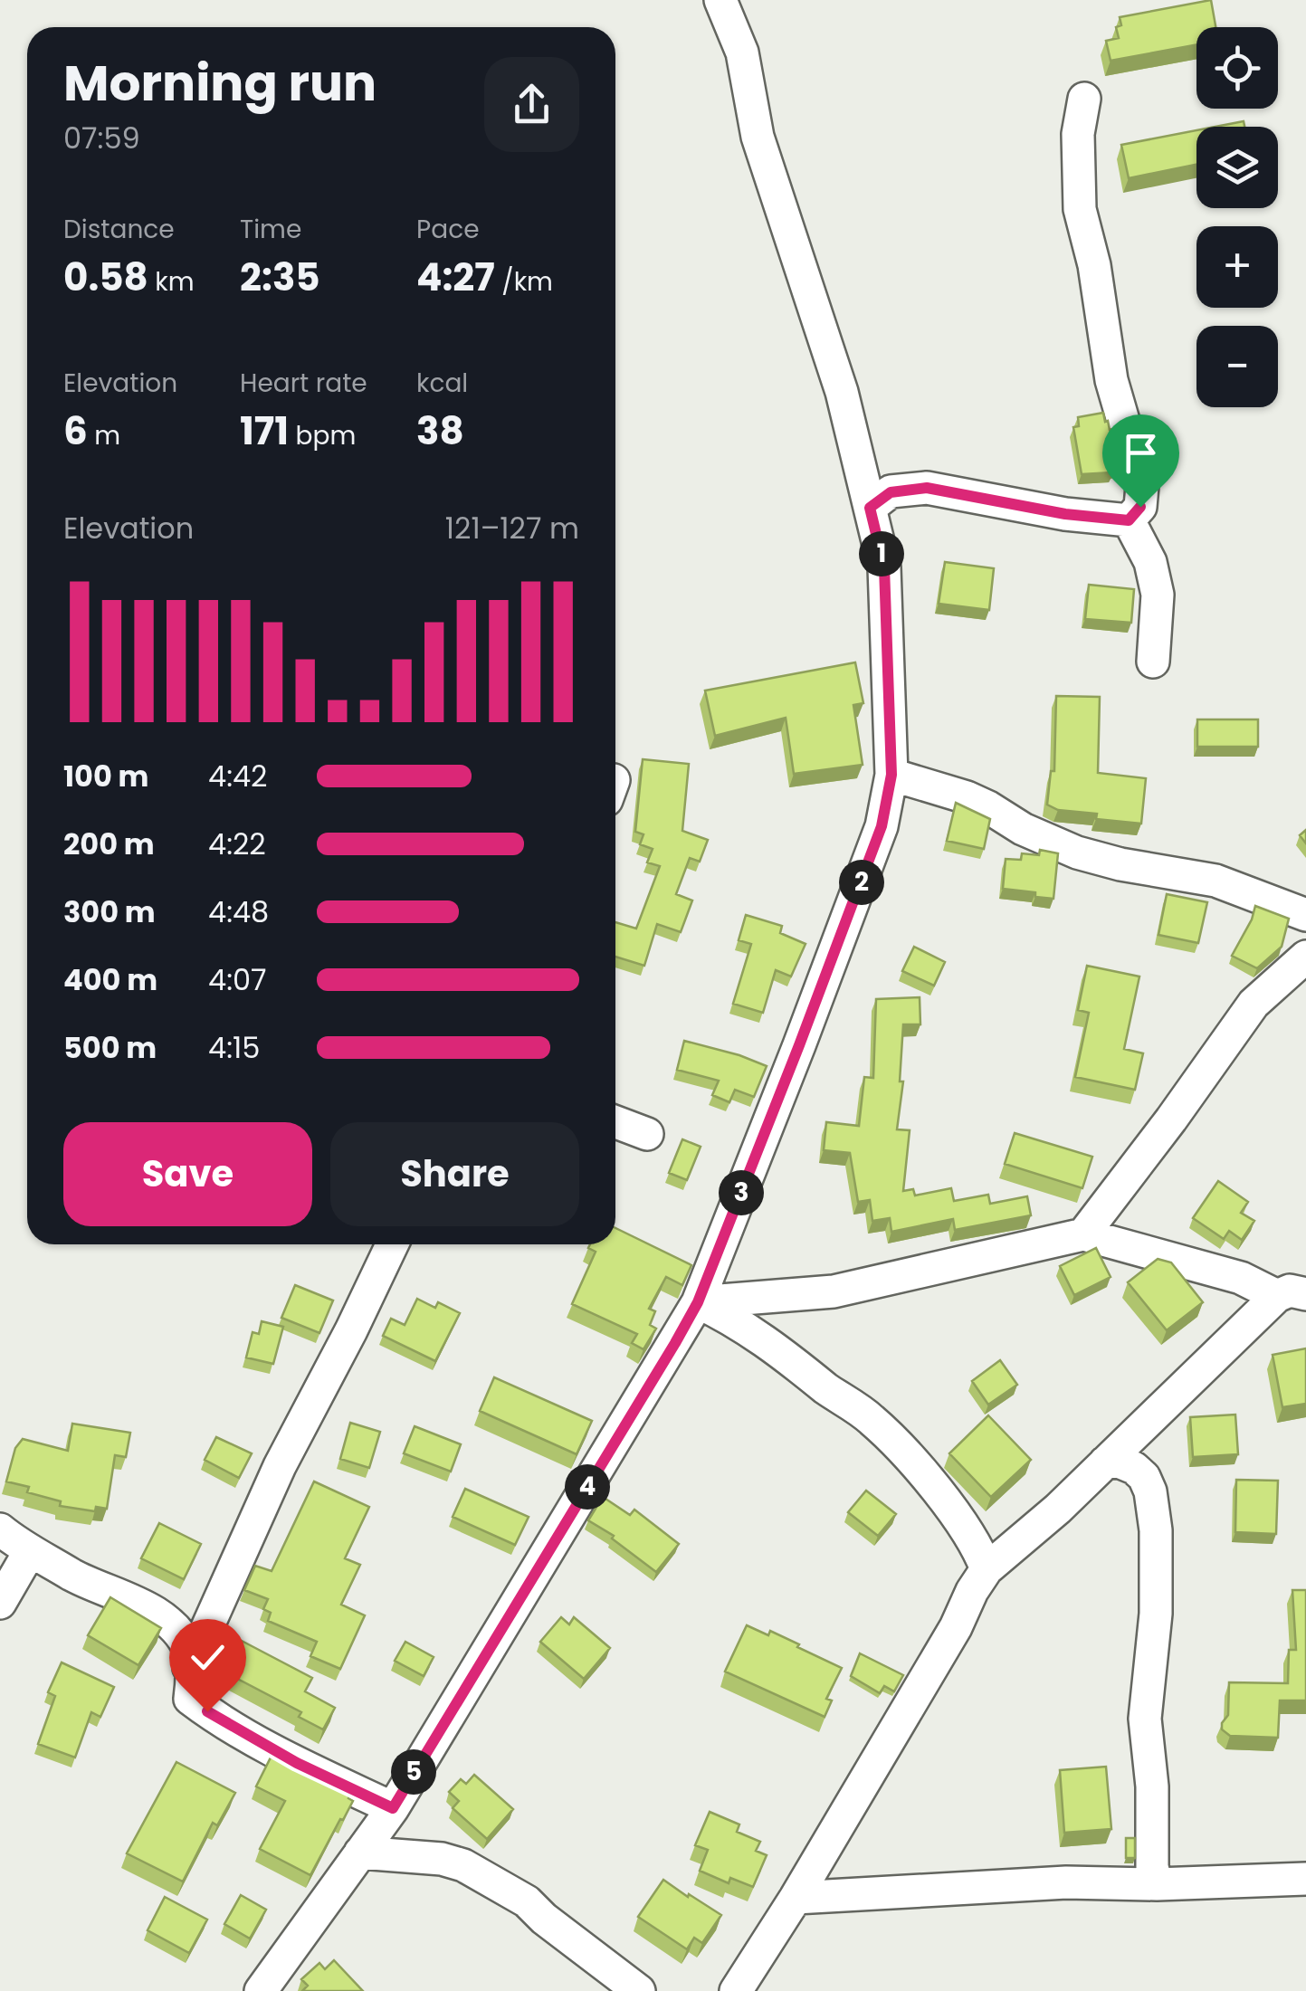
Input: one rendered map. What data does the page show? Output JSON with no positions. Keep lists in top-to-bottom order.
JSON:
{
  "page": {
    "map_buttons": ["+", "−"],
    "heading": ["Morning run", "07:59"],
    "stats": [
      ["Distance", "0.58 km"],
      ["Time", "2:35"],
      ["Pace", "4:27 /km"],
      ["Elevation", "6 m"],
      ["Heart rate", "171 bpm"],
      ["kcal", "38"]
    ],
    "chart": ["Elevation", "121–127 m"],
    "pins": [
      "1",
      "2",
      "3",
      "4",
      "5"
    ],
    "list": [
      {
        "name": "100 m",
        "note": "4:42"
      },
      {
        "name": "200 m",
        "note": "4:22"
      },
      {
        "name": "300 m",
        "note": "4:48"
      },
      {
        "name": "400 m",
        "note": "4:07"
      },
      {
        "name": "500 m",
        "note": "4:15"
      }
    ],
    "buttons": ["Save", "Share"]
  }
}
